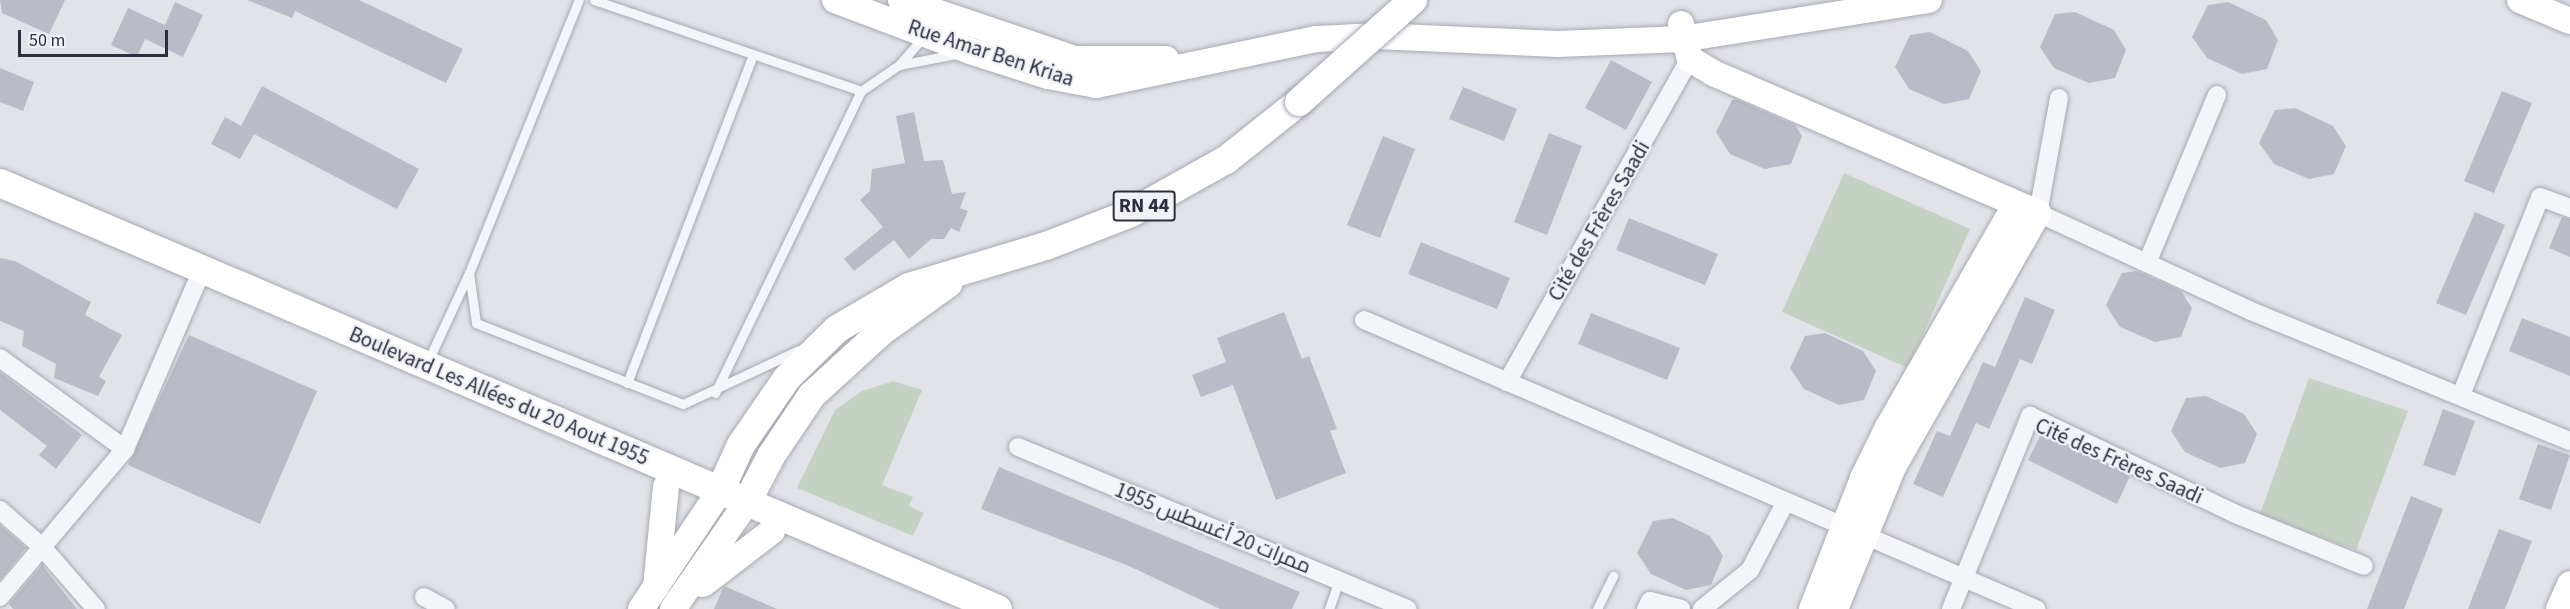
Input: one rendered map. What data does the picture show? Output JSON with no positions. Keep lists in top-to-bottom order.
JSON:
{
  "streets": {
    "main road": ["Rue Amar Ben Kriaa", "RN 44", "Boulevard Les Allées du 20 Aout 1955"],
    "street": ["Cité des Frères Saadi", "ممرات 20 أغسطس 1955"]
  },
  "crossings": [
    ["Rue Amar Ben Kriaa", "Cité des Frères Saadi"]
  ],
  "scale_bar": "50 m"
}
